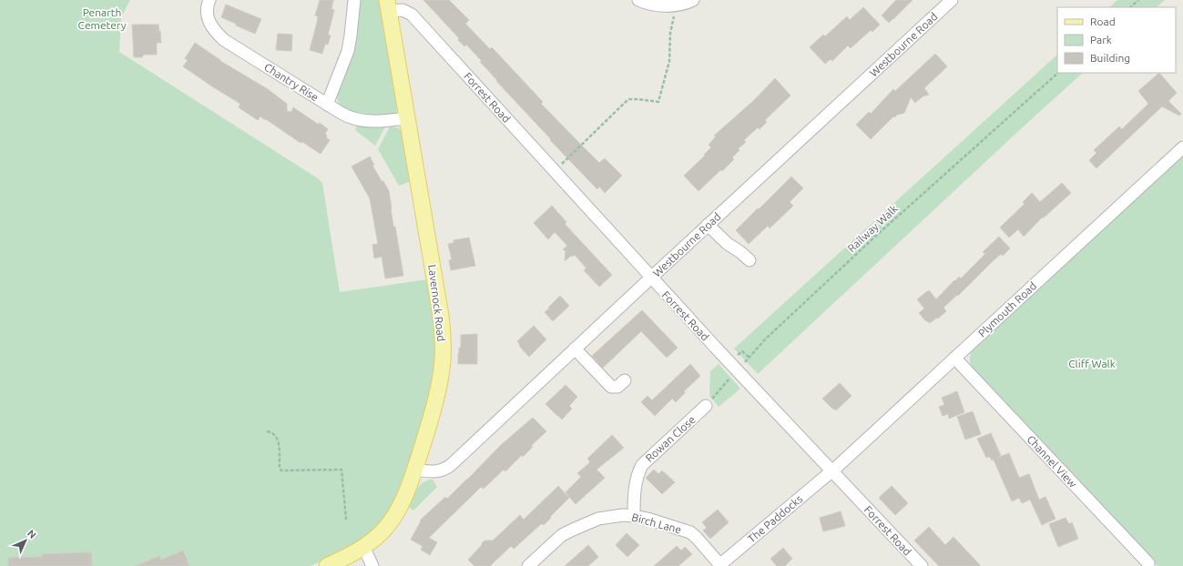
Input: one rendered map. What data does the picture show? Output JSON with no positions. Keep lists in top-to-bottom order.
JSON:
{
  "streets": {
    "main road": ["Lavernock Road"],
    "street": [
      "Westbourne Road",
      "Chantry Rise",
      "Forrest Road",
      "Plymouth Road",
      "Rowan Close",
      "Channel View",
      "The Paddocks",
      "Birch Lane"
    ],
    "path": ["Railway Walk"]
  },
  "crossings": [
    ["Westbourne Road", "Forrest Road"],
    ["Westbourne Road", "Lavernock Road"],
    ["Chantry Rise", "Lavernock Road"],
    ["Forrest Road", "Lavernock Road"],
    ["Forrest Road", "Plymouth Road"],
    ["Forrest Road", "The Paddocks"],
    ["Plymouth Road", "Channel View"],
    ["Plymouth Road", "The Paddocks"],
    ["Rowan Close", "Birch Lane"],
    ["The Paddocks", "Birch Lane"]
  ],
  "parks": ["Penarth Cemetery", "Cliff Walk"],
  "legend": ["Road", "Park", "Building"],
  "north": "top right"
}
